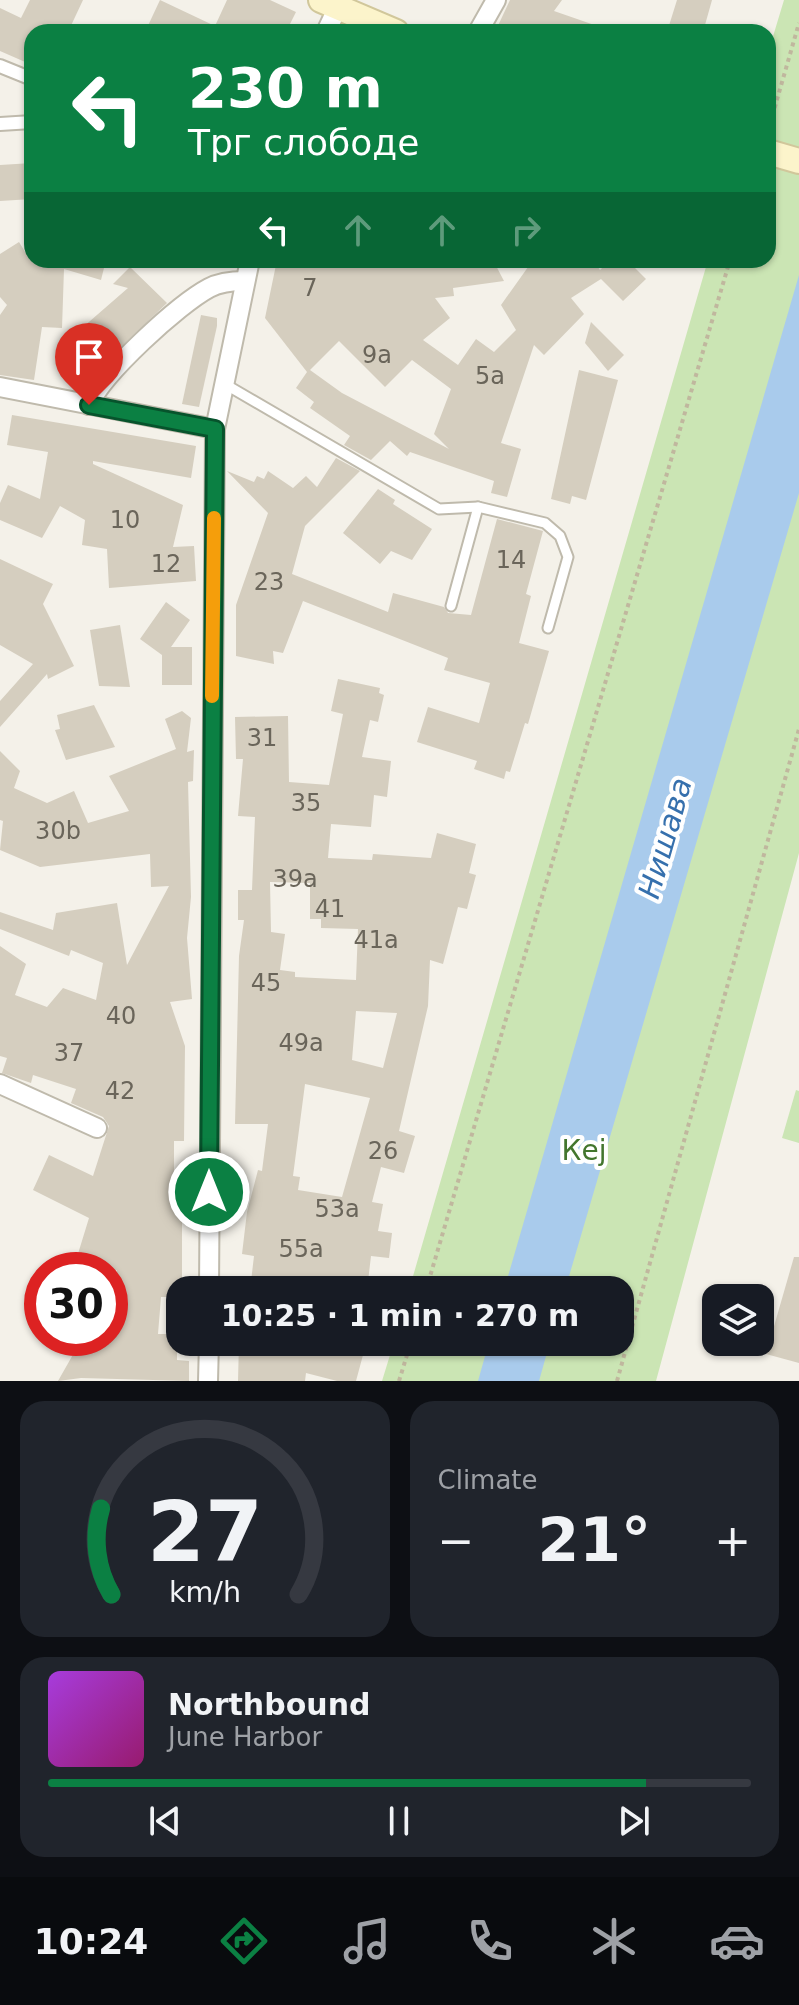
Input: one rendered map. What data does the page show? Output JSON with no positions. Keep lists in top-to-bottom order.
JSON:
{
  "water": ["Нишава"],
  "parks": ["Кеј"],
  "house_numbers": [
    "7",
    "9a",
    "5a",
    "10",
    "14",
    "12",
    "23",
    "31",
    "35",
    "30b",
    "39a",
    "41",
    "41a",
    "45",
    "40",
    "49a",
    "37",
    "42",
    "26",
    "53a",
    "55a"
  ],
  "page": {
    "turn": ["230 m", "Трг слободе"],
    "limit": "30",
    "trip": "10:25 · 1 min · 270 m",
    "tile": "Climate",
    "heat": ["−", "21°", "+"],
    "song": ["Northbound", "June Harbor"],
    "tabs": "10:24",
    "gauge": ["27", "km/h"]
  }
}
